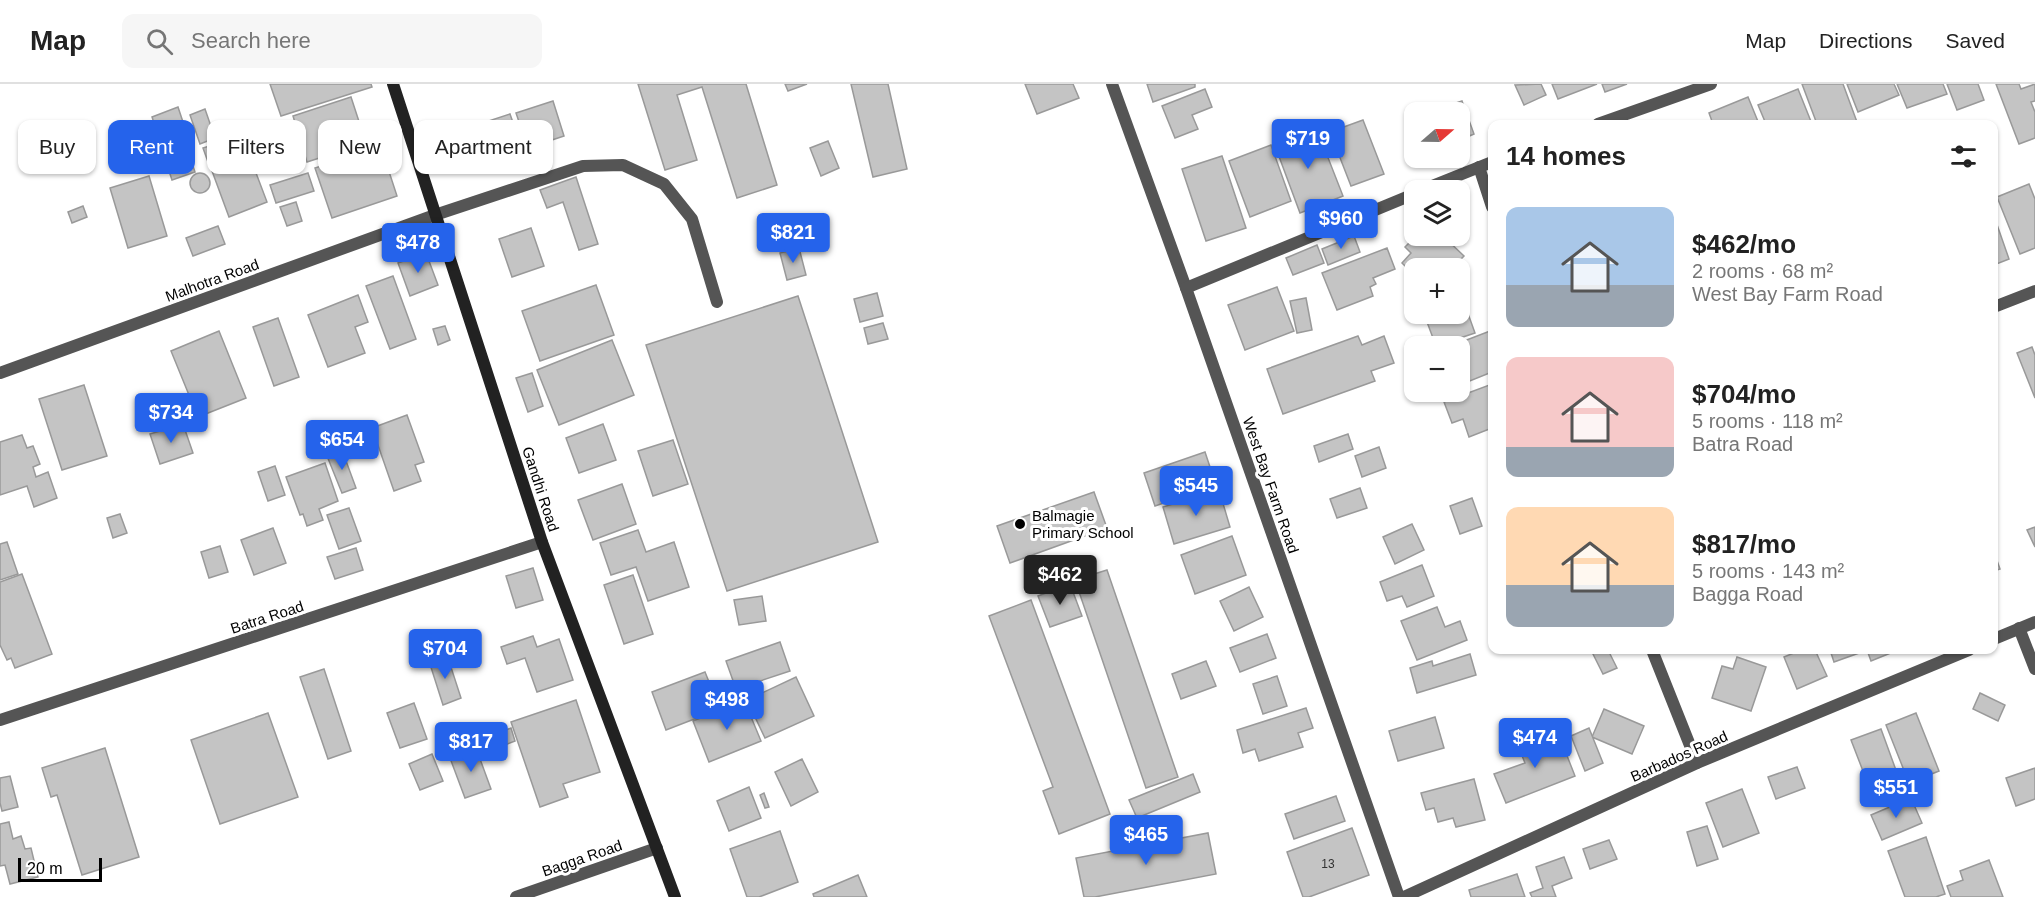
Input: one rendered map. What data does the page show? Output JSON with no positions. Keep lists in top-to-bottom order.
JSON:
{
  "streets": {
    "street": [
      "Malhotra Road",
      "West Bay Farm Road",
      "Gandhi Road",
      "Batra Road",
      "Barbados Road",
      "Bagga Road"
    ]
  },
  "crossings": [
    ["Malhotra Road", "Gandhi Road"],
    ["West Bay Farm Road", "Barbados Road"],
    ["Gandhi Road", "Batra Road"],
    ["Gandhi Road", "Bagga Road"]
  ],
  "places": ["Balmagie Primary School"],
  "house_numbers": ["13"],
  "scale_bar": "20 m",
  "north": "right",
  "page": {
    "header": "Map",
    "search": "Search here",
    "nav": ["Map", "Directions", "Saved"],
    "map_buttons": ["+", "−"],
    "price": [
      "$719",
      "$960",
      "$821",
      "$478",
      "$734",
      "$654",
      "$545",
      "$462",
      "$704",
      "$498",
      "$474",
      "$817",
      "$551",
      "$465"
    ],
    "chip": [
      "Buy",
      "Rent",
      "Filters",
      "New",
      "Apartment"
    ],
    "heading": "14 homes",
    "list": [
      {
        "name": "$462/mo",
        "note": "2 rooms · 68 m² · West Bay Farm Road"
      },
      {
        "name": "$704/mo",
        "note": "5 rooms · 118 m² · Batra Road"
      },
      {
        "name": "$817/mo",
        "note": "5 rooms · 143 m² · Bagga Road"
      }
    ],
    "scale": "20 m"
  }
}
